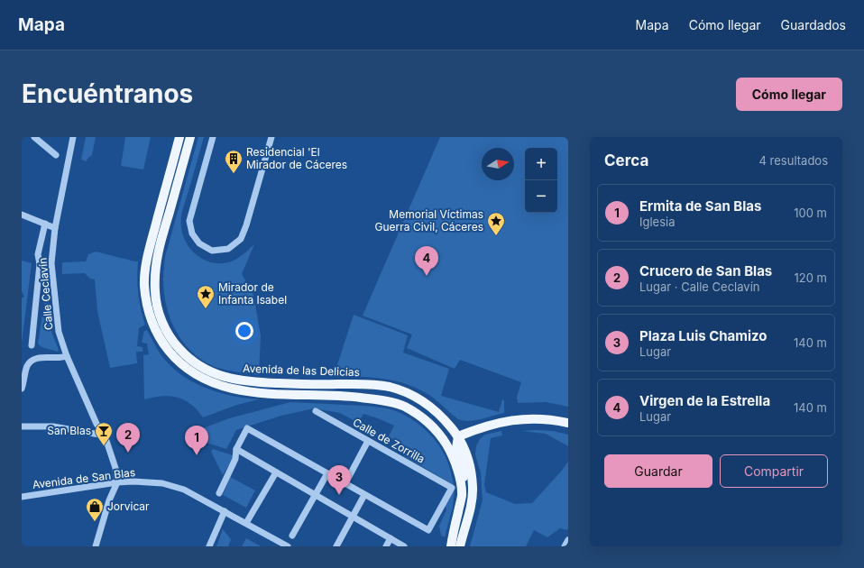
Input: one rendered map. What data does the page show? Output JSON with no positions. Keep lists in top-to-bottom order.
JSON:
{
  "streets": {
    "main road": ["Avenida de las Delicias"],
    "street": ["Calle Ceclavín", "Calle de Zorrilla", "Avenida de San Blas"]
  },
  "crossings": [
    ["Calle Ceclavín", "Avenida de San Blas"]
  ],
  "places": {
    "building": ["Residencial 'El Mirador de Cáceres"],
    "place": ["Memorial Víctimas Guerra Civil, Cáceres", "Mirador de Infanta Isabel"],
    "bar": ["San Blas"],
    "shop": ["Jorvicar"]
  },
  "north": "right",
  "page": {
    "header": "Mapa",
    "nav": ["Mapa", "Cómo llegar", "Guardados"],
    "buttons": [
      "Cómo llegar",
      ["Guardar", "Compartir"]
    ],
    "title": "Encuéntranos",
    "heading": ["Cerca", "4 resultados"],
    "map_buttons": ["+", "−"],
    "list": [
      {
        "mark": "1",
        "name": "Ermita de San Blas",
        "note": "Iglesia",
        "value": "100 m"
      },
      {
        "mark": "2",
        "name": "Crucero de San Blas",
        "note": "Lugar · Calle Ceclavín",
        "value": "120 m"
      },
      {
        "mark": "3",
        "name": "Plaza Luis Chamizo",
        "note": "Lugar",
        "value": "140 m"
      },
      {
        "mark": "4",
        "name": "Virgen de la Estrella",
        "note": "Lugar",
        "value": "140 m"
      }
    ],
    "pins": [
      "4",
      "2",
      "1",
      "3"
    ]
  }
}
